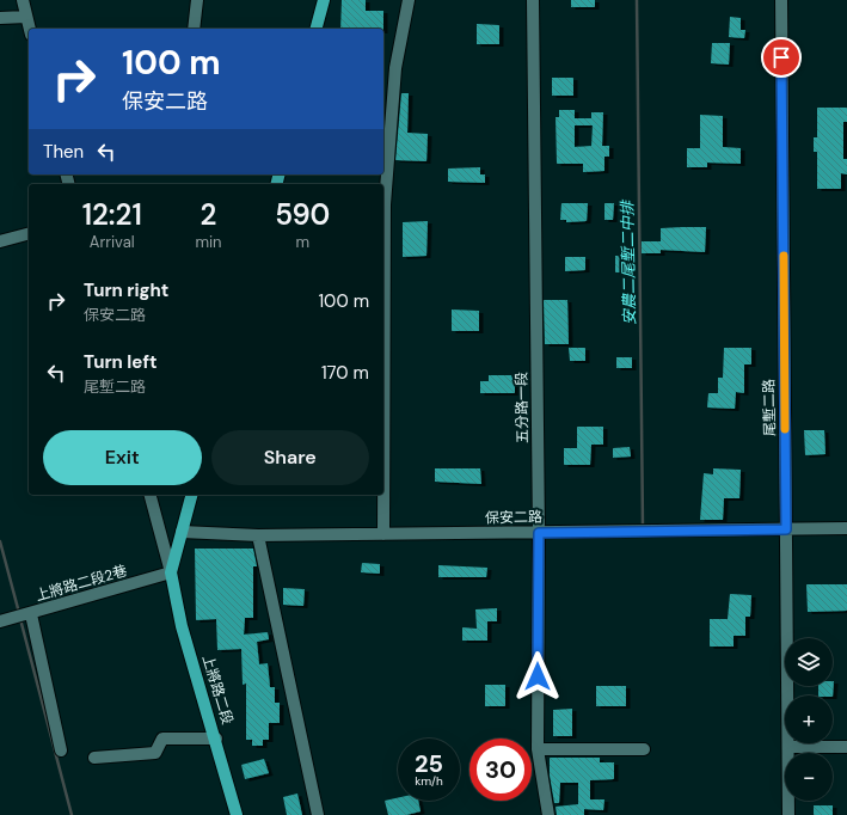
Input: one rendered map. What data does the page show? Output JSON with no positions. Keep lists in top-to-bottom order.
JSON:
{
  "streets": {
    "main road": ["上將路二段"],
    "street": [
      "五分路一段",
      "尾塹二路",
      "保安二路",
      "上將路二段2巷"
    ]
  },
  "crossings": [
    ["五分路一段", "保安二路"],
    ["尾塹二路", "保安二路"],
    ["上將路二段2巷", "上將路二段"]
  ],
  "water": ["安農二尾塹二中排"],
  "page": {
    "turn": ["100 m", "保安二路"],
    "then": "Then",
    "eta": [
      "12:21",
      "Arrival",
      "2",
      "min",
      "590",
      "m"
    ],
    "list": [
      {
        "name": "Turn right",
        "note": "保安二路",
        "value": "100 m"
      },
      {
        "name": "Turn left",
        "note": "尾塹二路",
        "value": "170 m"
      }
    ],
    "buttons": ["Exit", "Share"],
    "map_buttons": ["+", "−"],
    "speed": "25 km/h",
    "limit": "30"
  }
}
